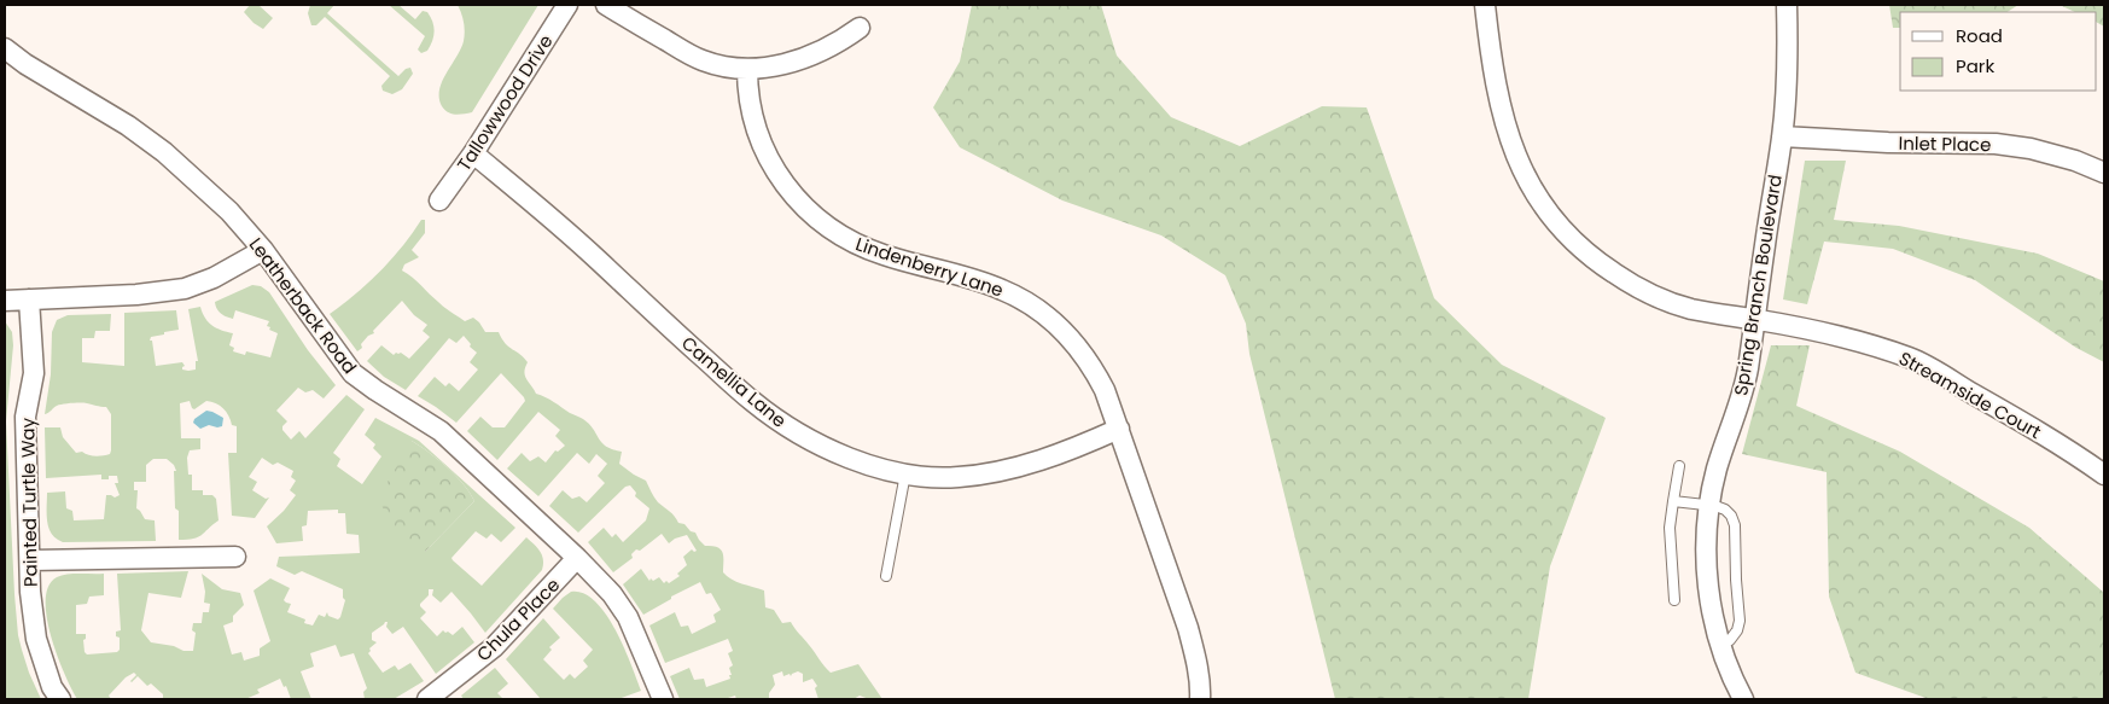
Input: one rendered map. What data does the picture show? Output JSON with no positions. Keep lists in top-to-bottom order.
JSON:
{
  "streets": {
    "street": [
      "Tallowwood Drive",
      "Inlet Place",
      "Lindenberry Lane",
      "Spring Branch Boulevard",
      "Leatherback Road",
      "Camellia Lane",
      "Streamside Court",
      "Painted Turtle Way",
      "Chula Place"
    ]
  },
  "crossings": [
    ["Tallowwood Drive", "Camellia Lane"],
    ["Inlet Place", "Spring Branch Boulevard"],
    ["Lindenberry Lane", "Camellia Lane"],
    ["Spring Branch Boulevard", "Streamside Court"],
    ["Leatherback Road", "Chula Place"]
  ],
  "legend": ["Road", "Park"]
}
